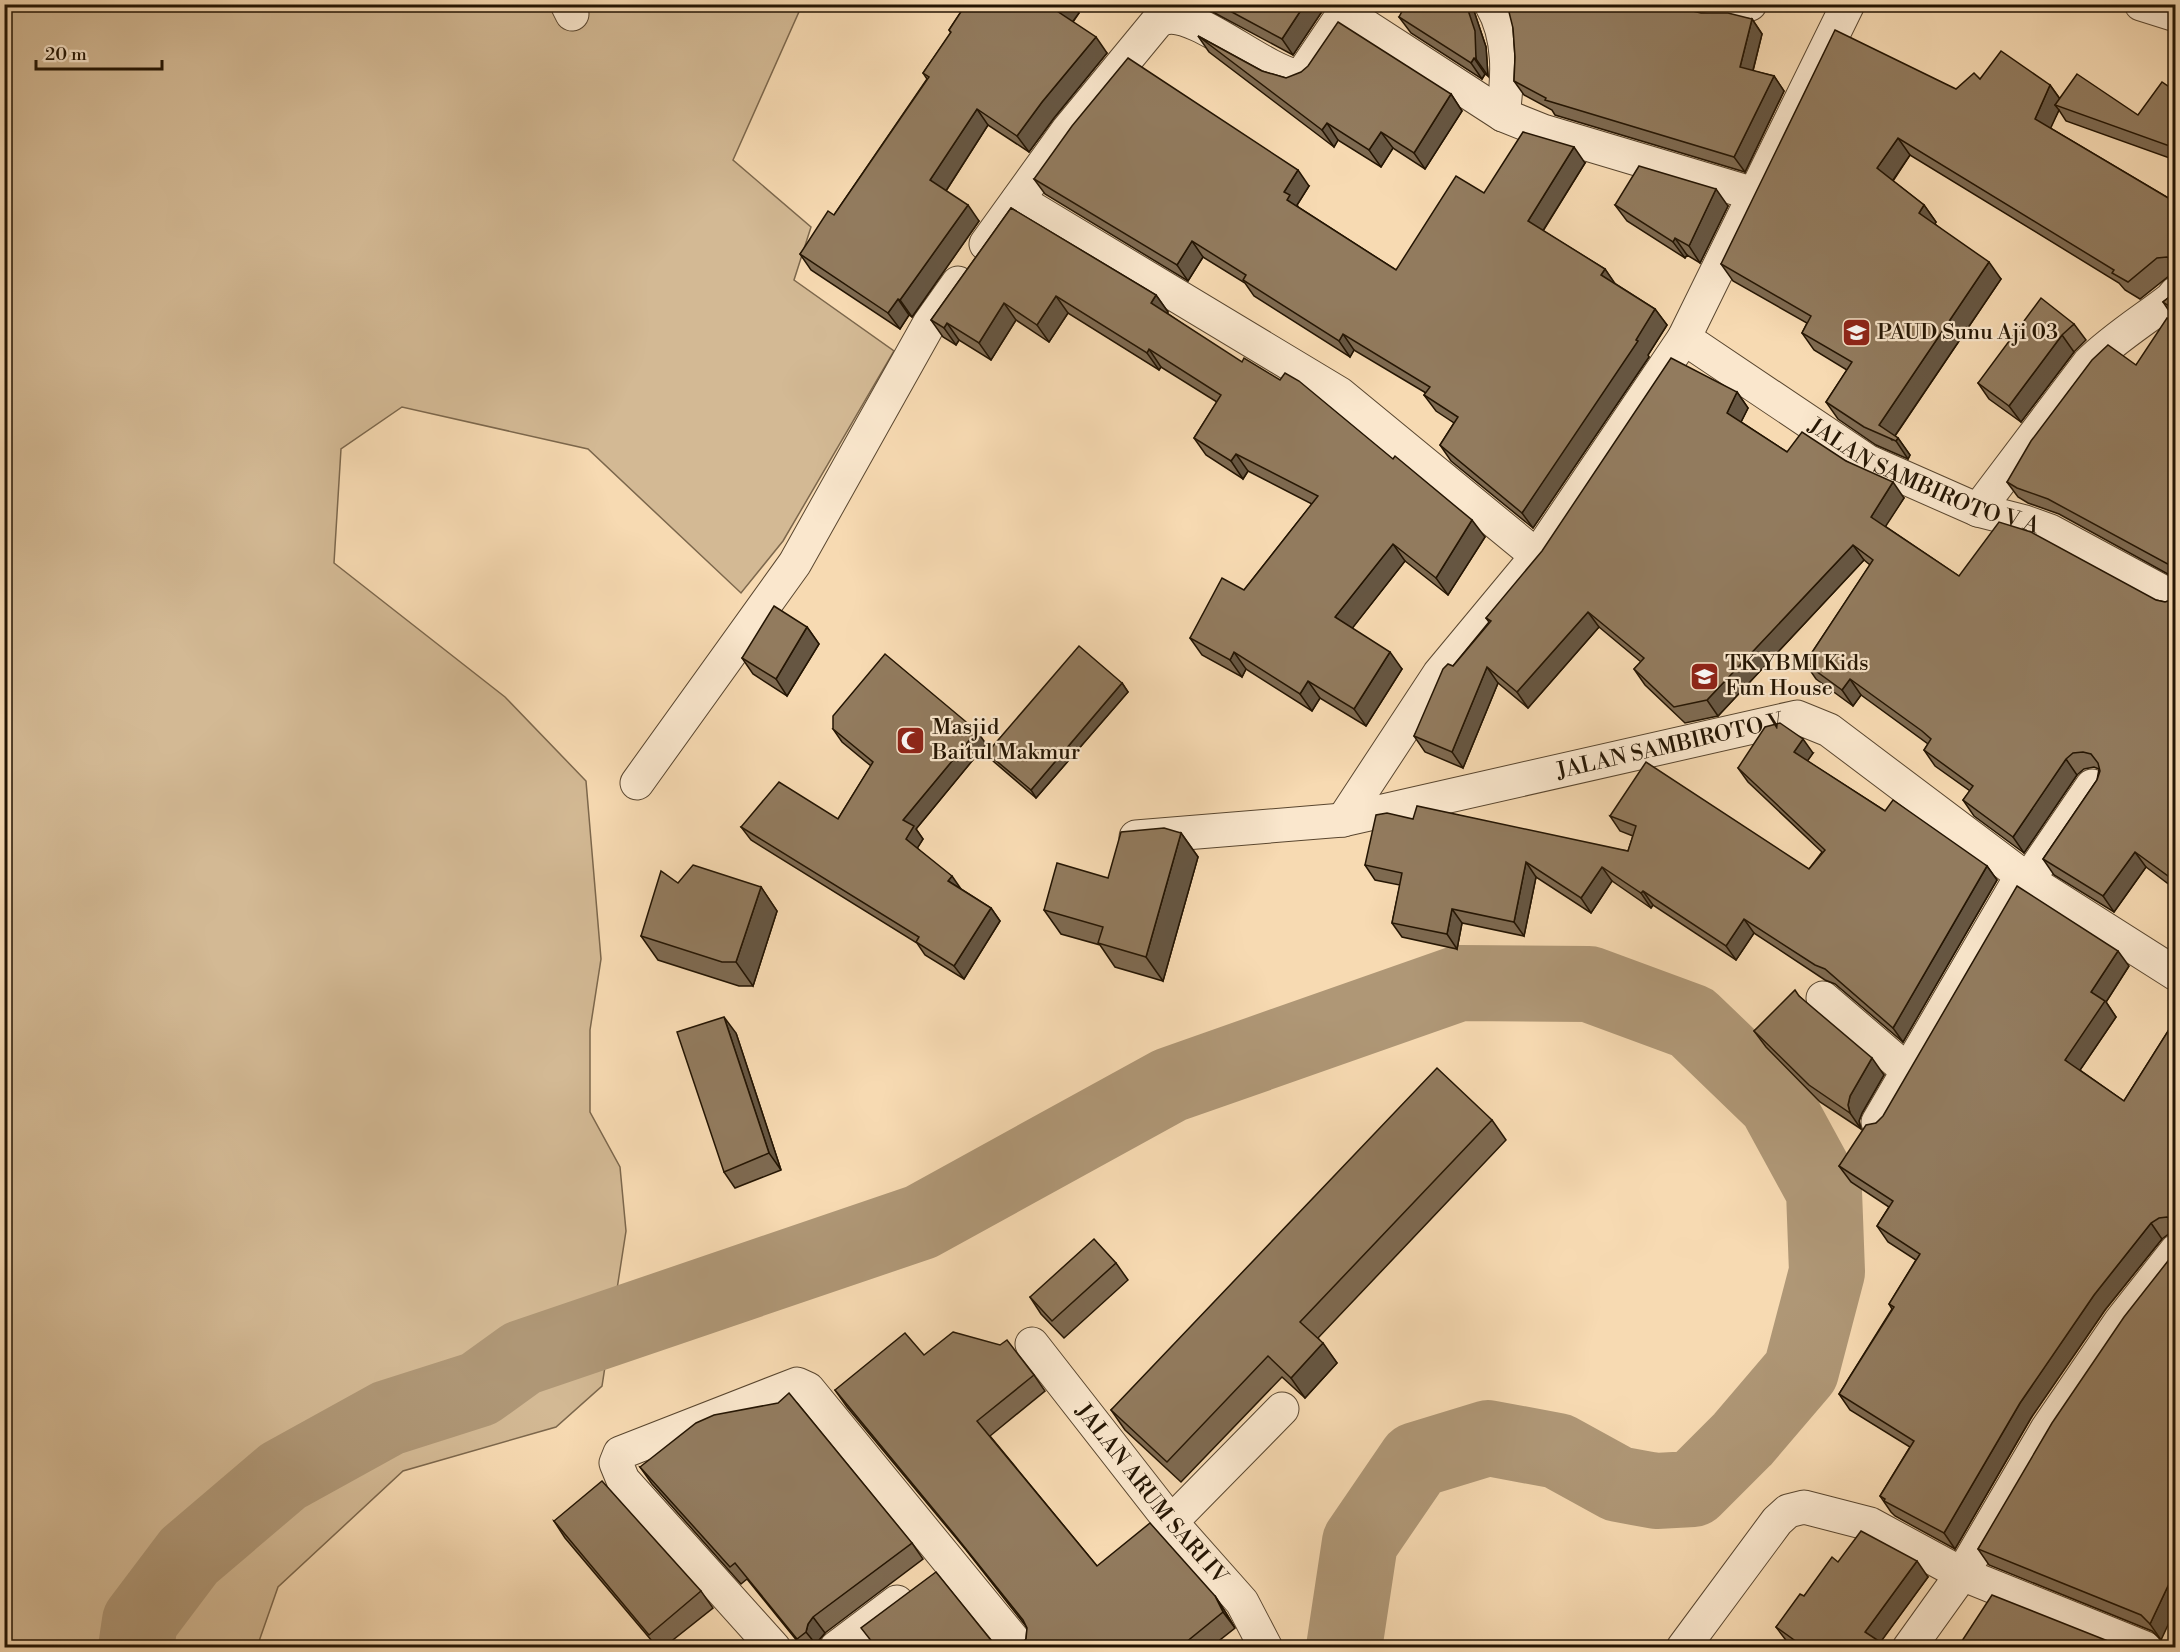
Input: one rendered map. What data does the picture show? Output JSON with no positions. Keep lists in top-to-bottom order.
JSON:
{
  "streets": {
    "street": ["JALAN SAMBIROTO V A", "JALAN SAMBIROTO V", "JALAN ARUM SARI IV"]
  },
  "places": {
    "school or university": ["PAUD Sunu Aji 03", "TK YBMI Kids Fun House"],
    "mosque": ["Masjid Baitul Makmur"]
  },
  "scale_bar": "20 m"
}
